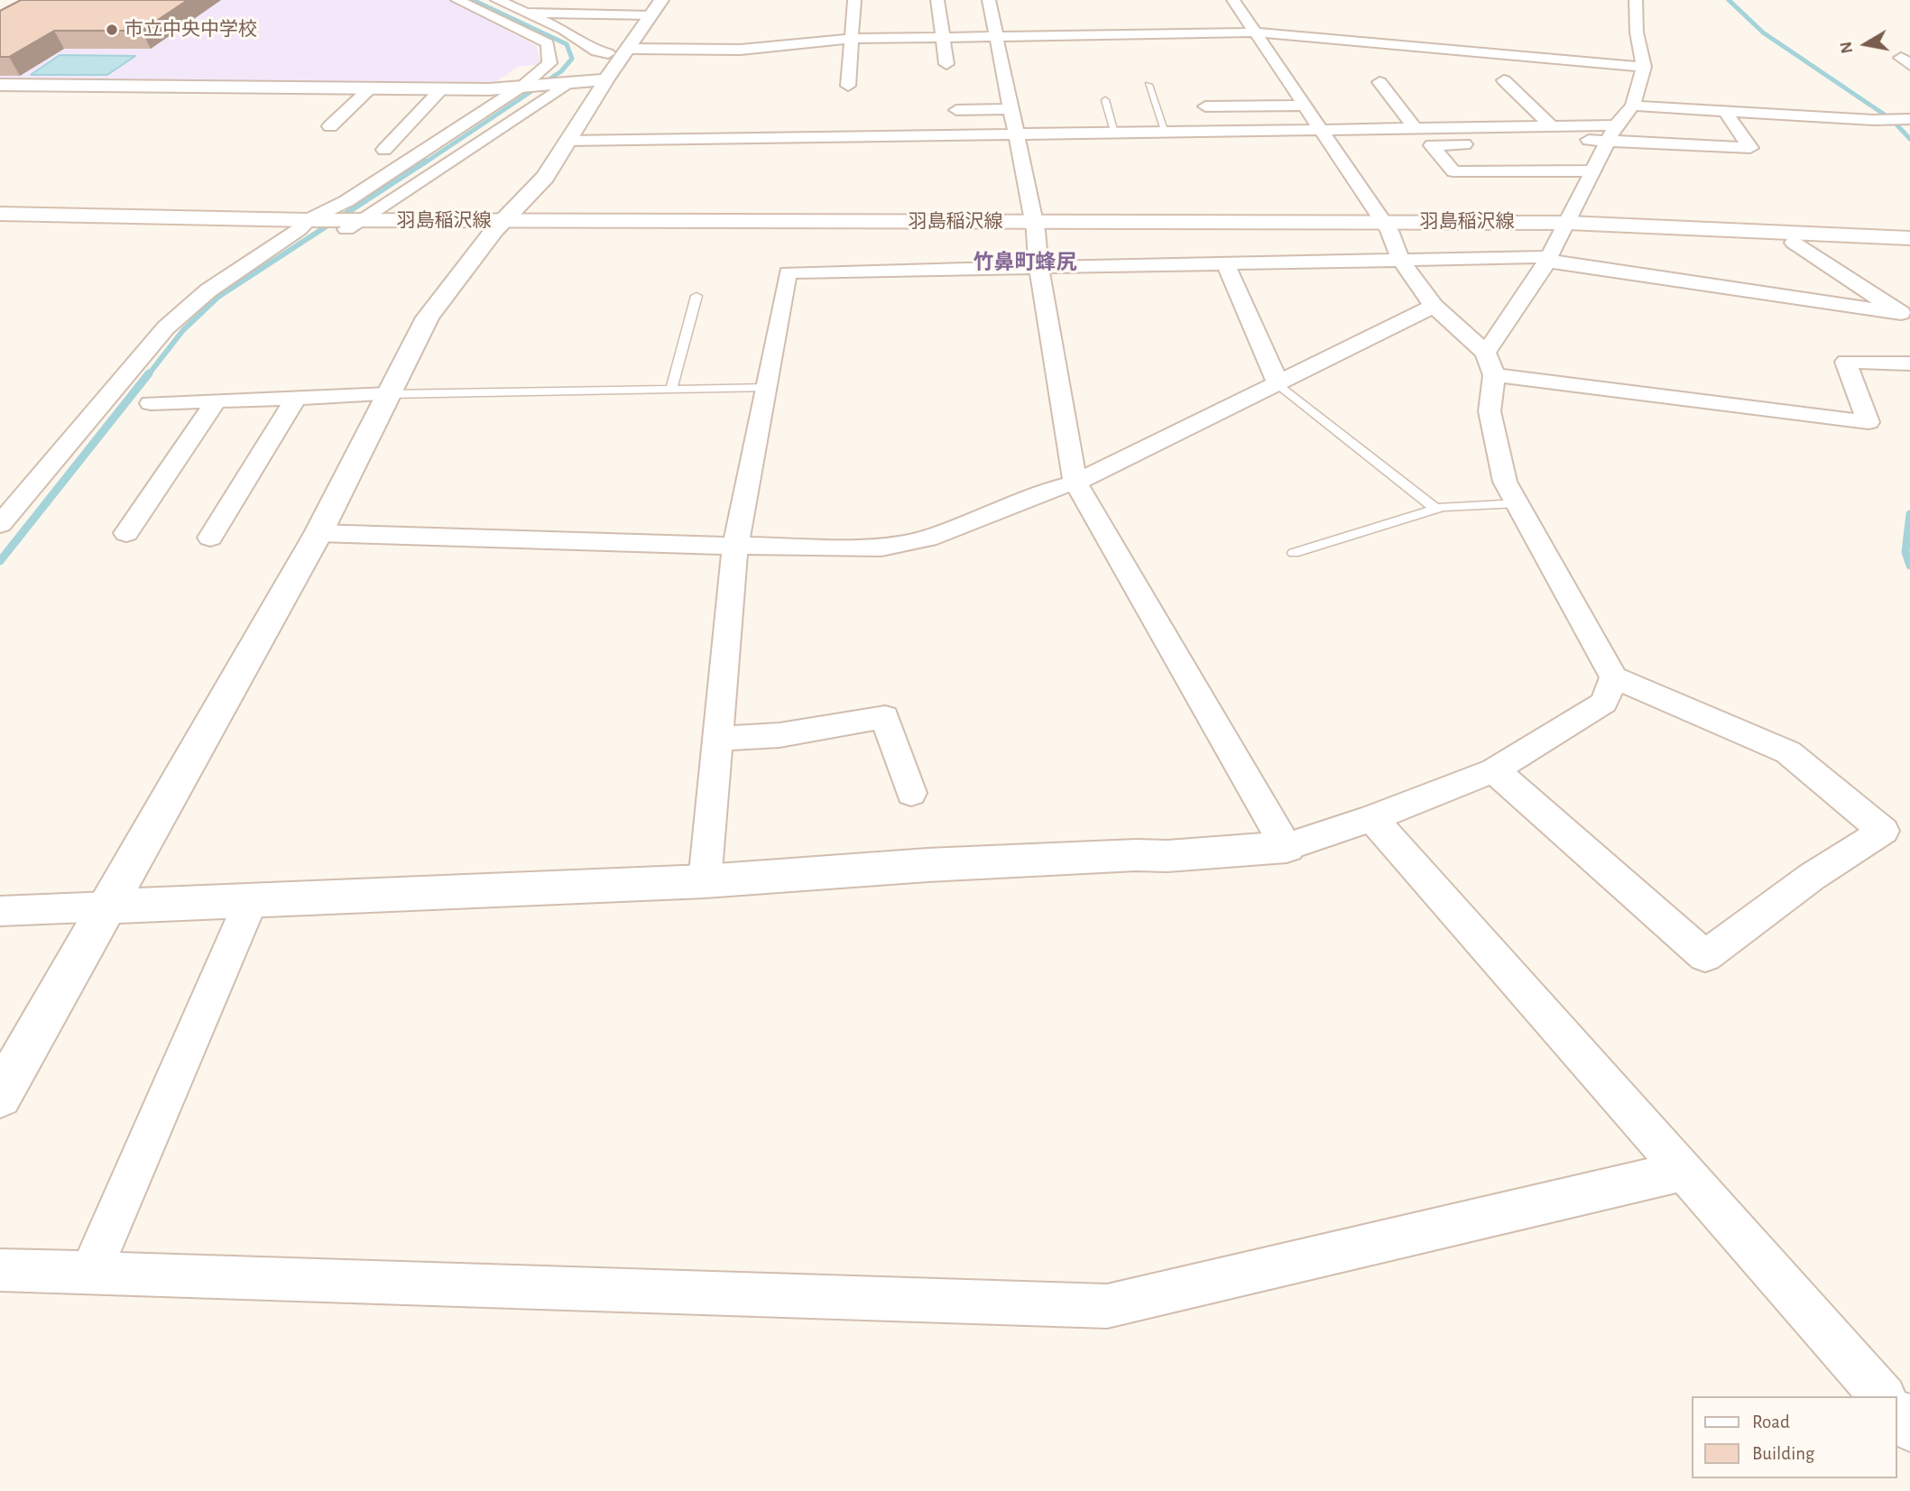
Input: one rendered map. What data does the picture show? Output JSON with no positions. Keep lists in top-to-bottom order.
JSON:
{
  "streets": {
    "street": ["羽島稲沢線"]
  },
  "districts": ["竹鼻町蜂尻"],
  "places": ["市立中央中学校"],
  "legend": ["Road", "Building"],
  "north": "left"
}
